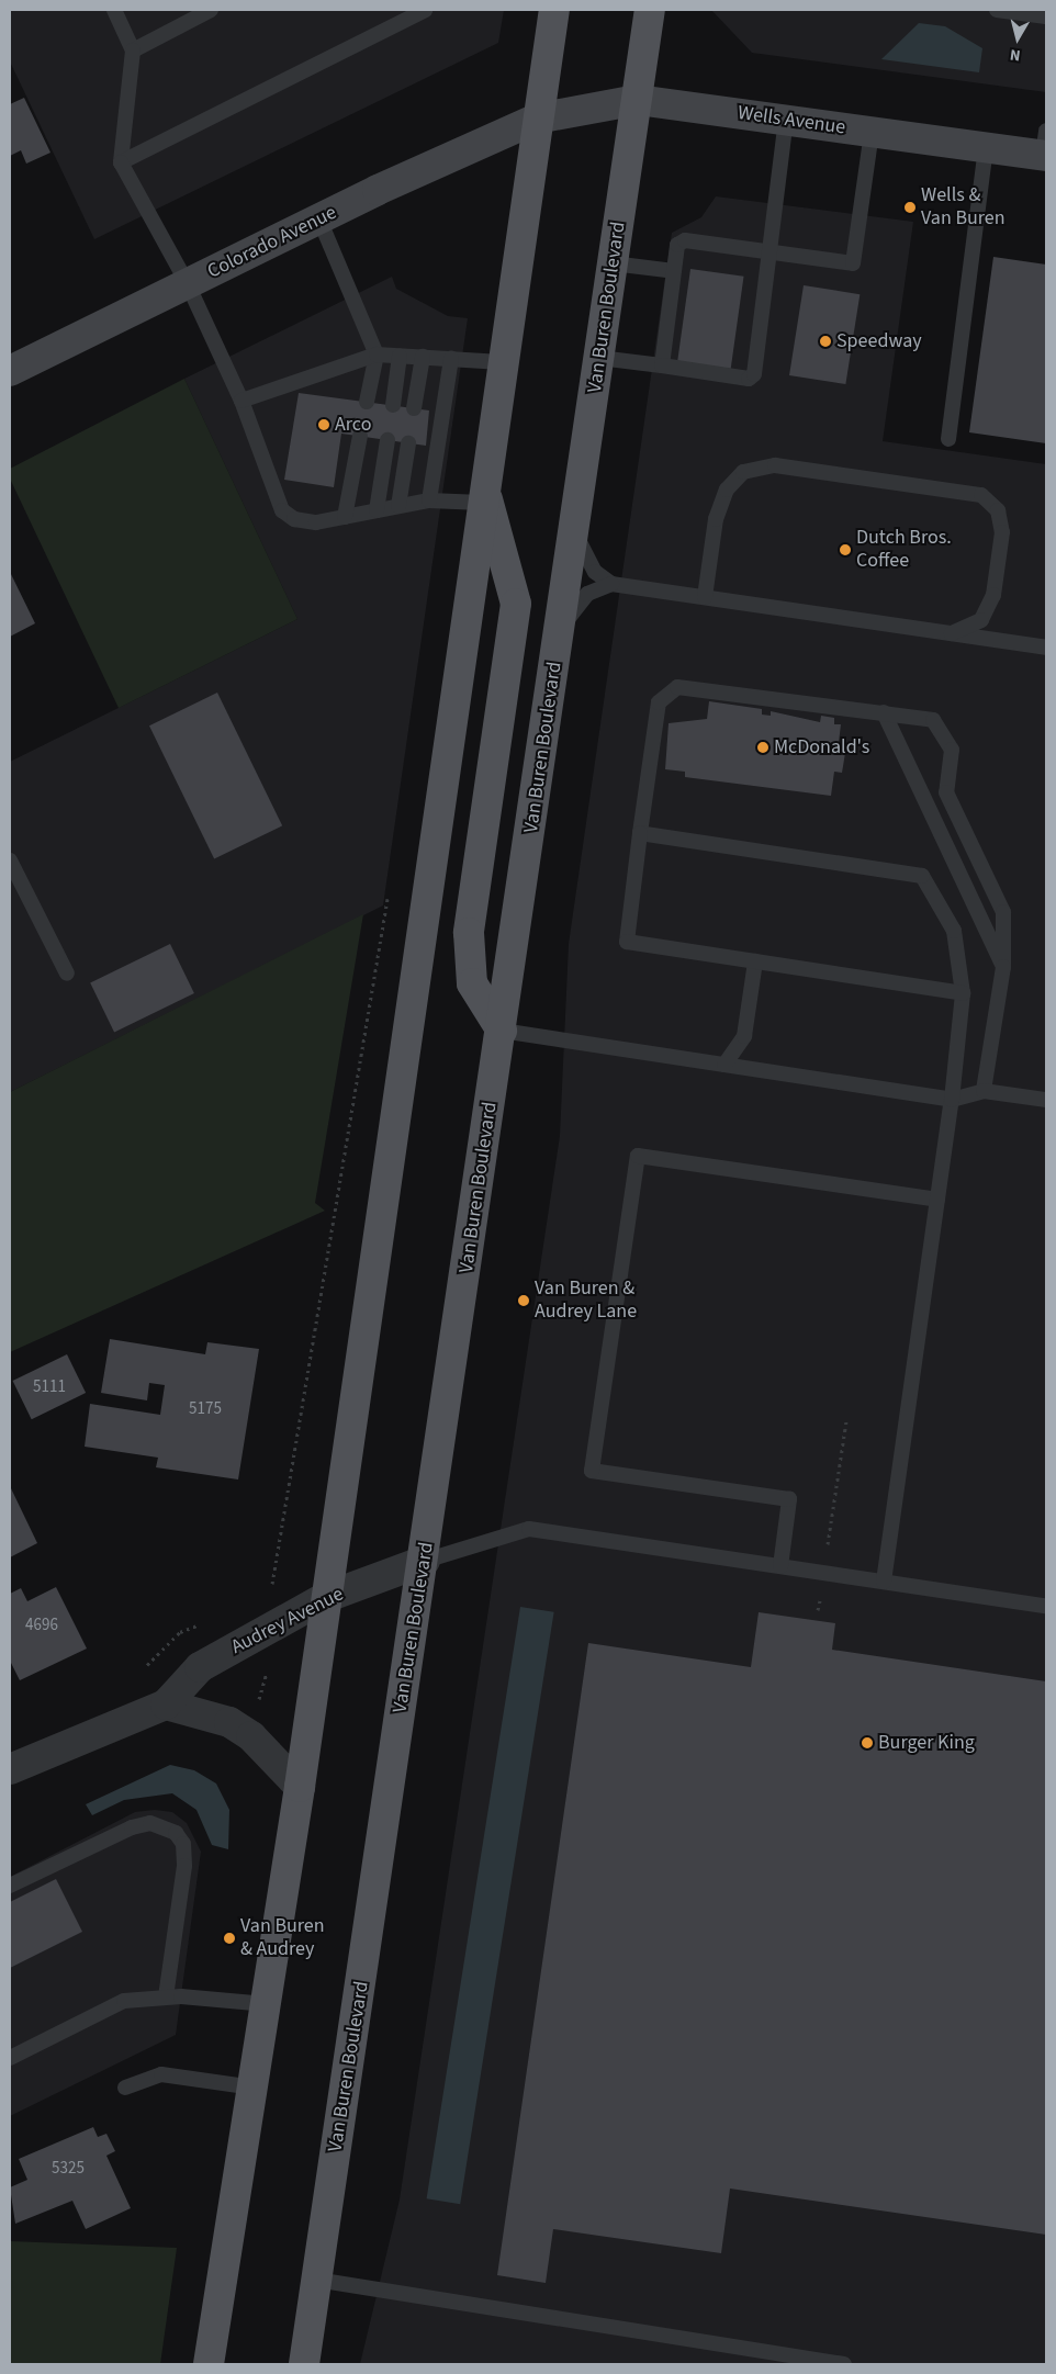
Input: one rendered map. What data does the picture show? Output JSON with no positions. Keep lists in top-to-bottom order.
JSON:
{
  "streets": {
    "main road": ["Van Buren Boulevard"],
    "street": ["Wells Avenue", "Colorado Avenue", "Audrey Avenue"]
  },
  "crossings": [
    ["Wells Avenue", "Colorado Avenue"],
    ["Wells Avenue", "Van Buren Boulevard"],
    ["Van Buren Boulevard", "Audrey Avenue"]
  ],
  "places": [
    "Wells & Van Buren",
    "Speedway",
    "Arco",
    "Dutch Bros. Coffee",
    "McDonald's",
    "Van Buren & Audrey Lane",
    "Burger King",
    "Van Buren & Audrey"
  ],
  "house_numbers": [
    "5111",
    "5175",
    "4696",
    "5325"
  ],
  "north": "bottom"
}
